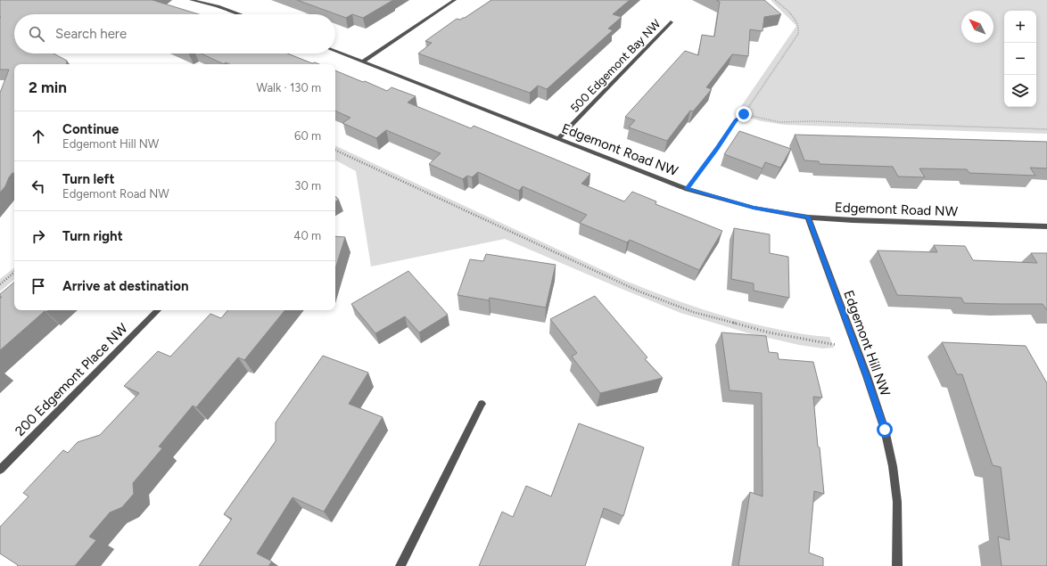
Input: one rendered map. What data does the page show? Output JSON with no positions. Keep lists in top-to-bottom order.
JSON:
{
  "streets": {
    "street": [
      "500 Edgemont Bay NW",
      "Edgemont Road NW",
      "Edgemont Hill NW",
      "200 Edgemont Place NW"
    ]
  },
  "crossings": [
    ["500 Edgemont Bay NW", "Edgemont Road NW"],
    ["Edgemont Road NW", "Edgemont Hill NW"]
  ],
  "north": "top left",
  "page": {
    "map_buttons": ["+", "−"],
    "search": "Search here",
    "heading": ["2 min", "Walk · 130 m"],
    "list": [
      ["Continue", "Edgemont Hill NW", "60 m"],
      ["Turn left", "Edgemont Road NW", "30 m"],
      ["Turn right", "40 m"],
      "Arrive at destination"
    ]
  }
}
